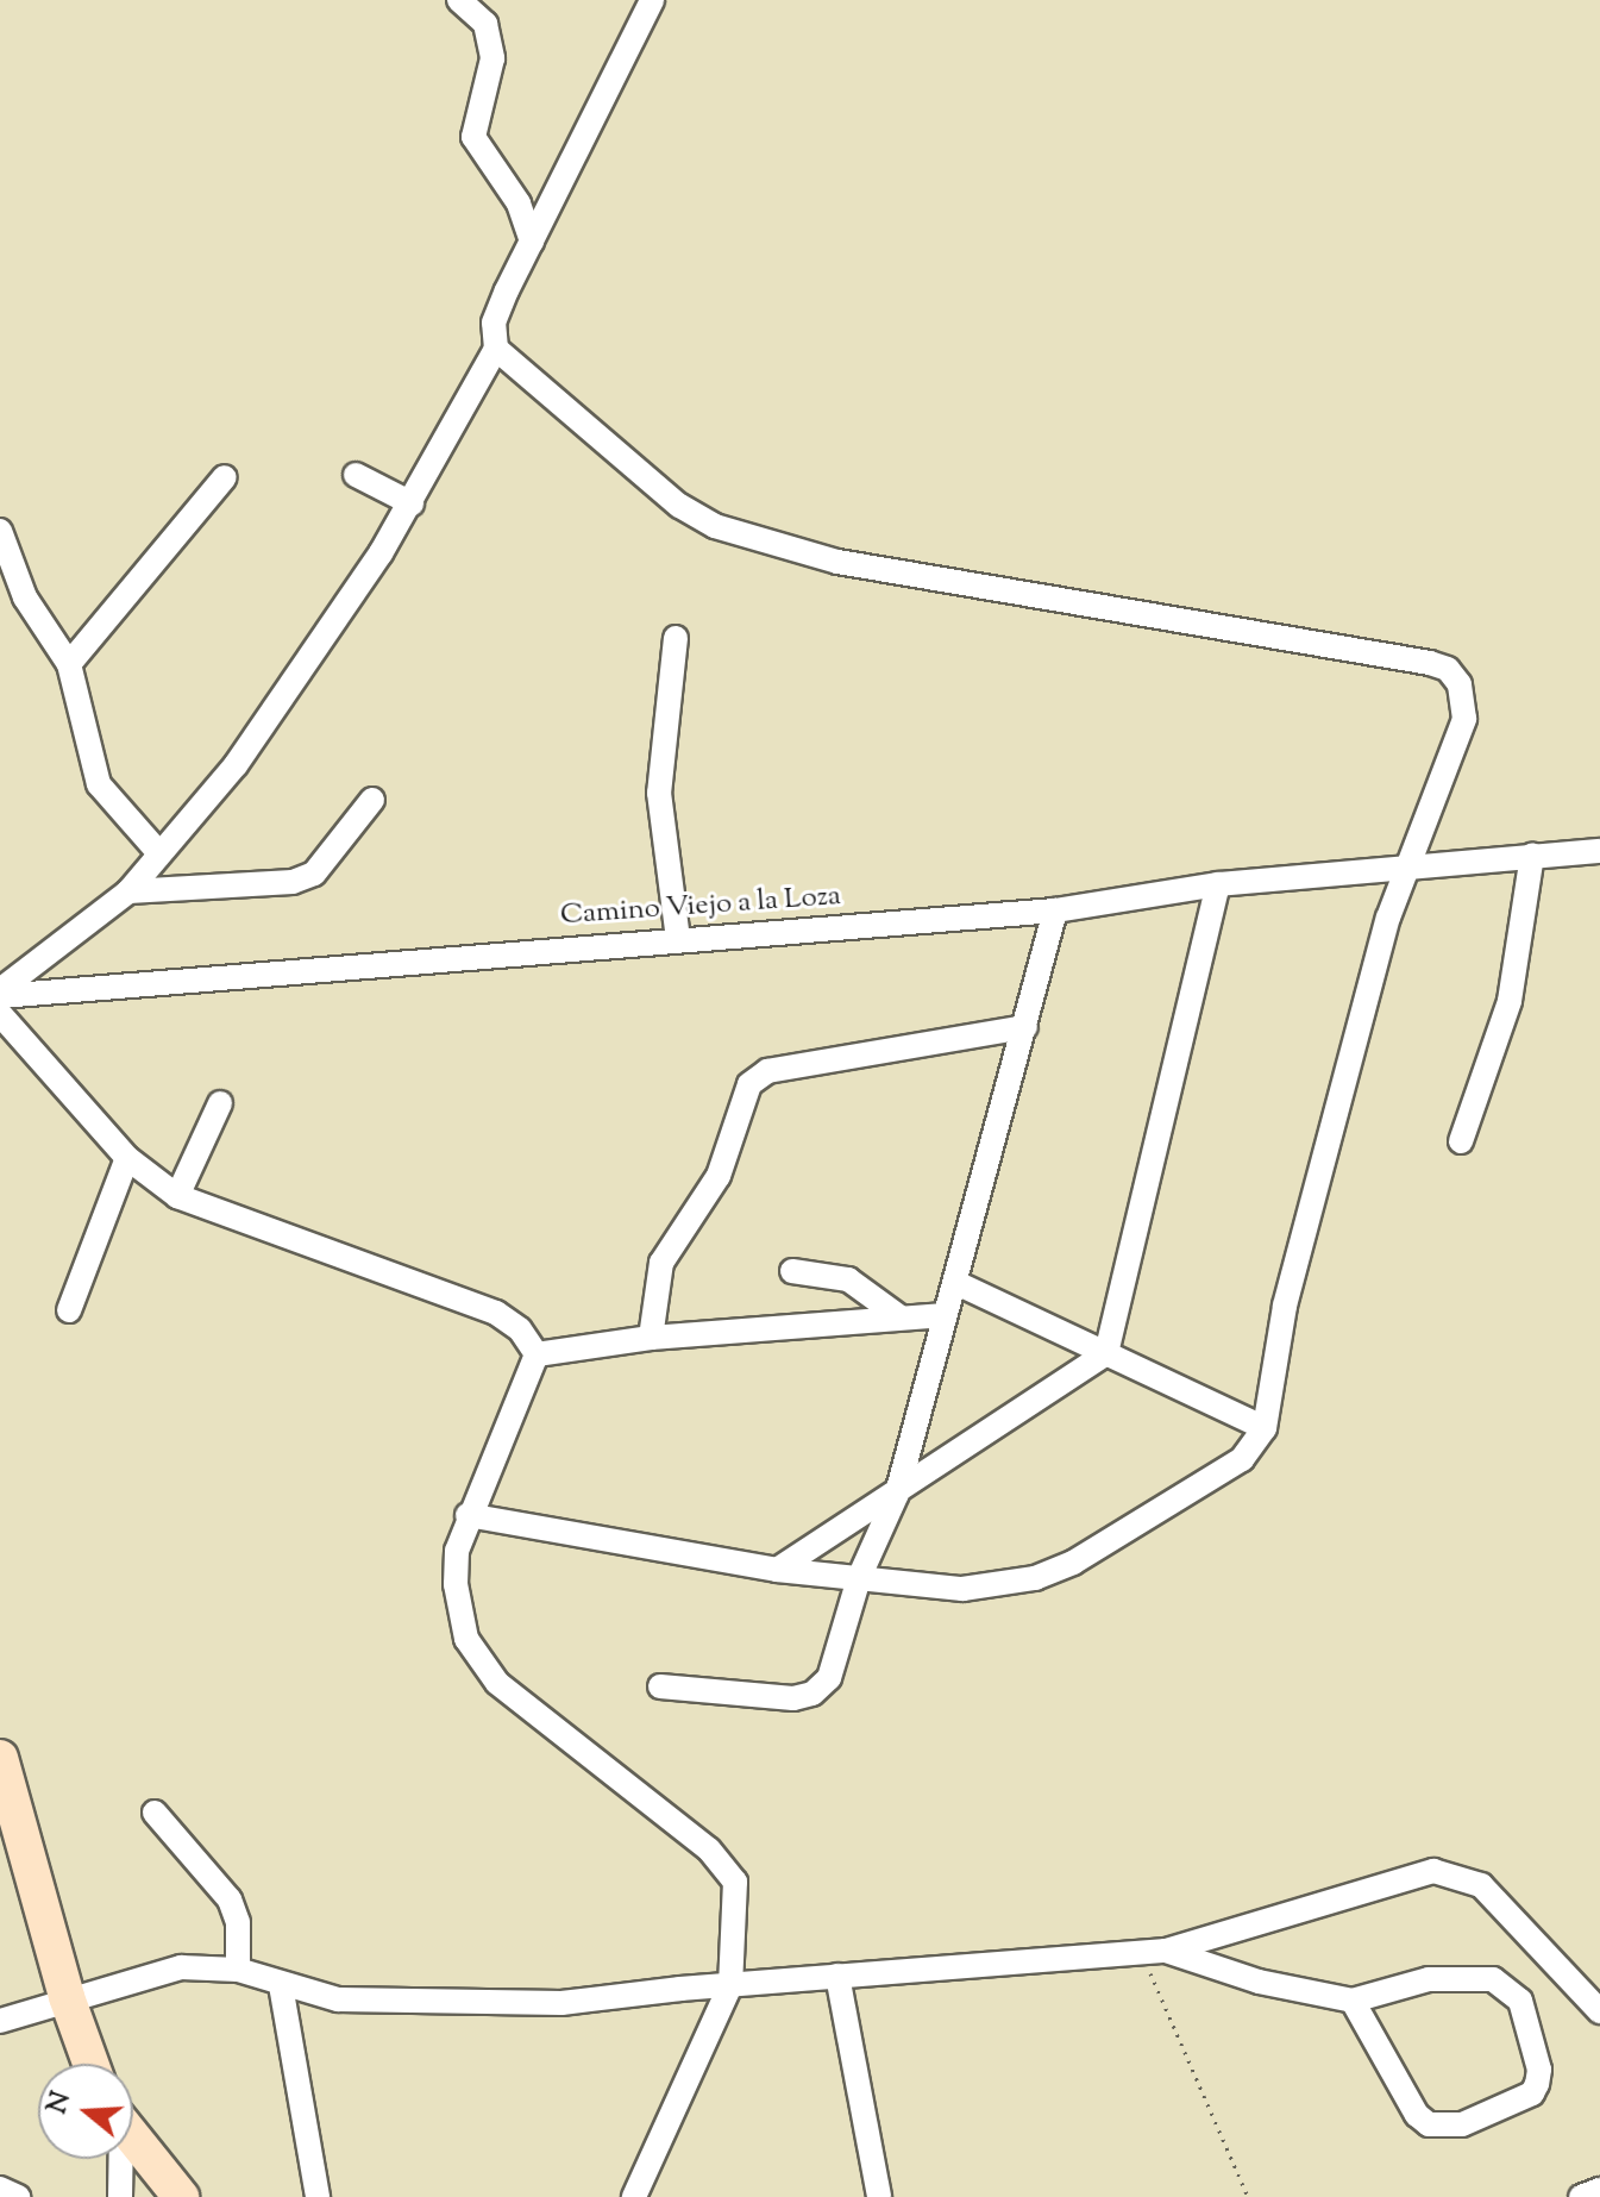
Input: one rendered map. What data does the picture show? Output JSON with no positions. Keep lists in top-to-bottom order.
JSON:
{
  "streets": {
    "street": ["Camino Viejo a la Loza"]
  },
  "north": "left"
}
